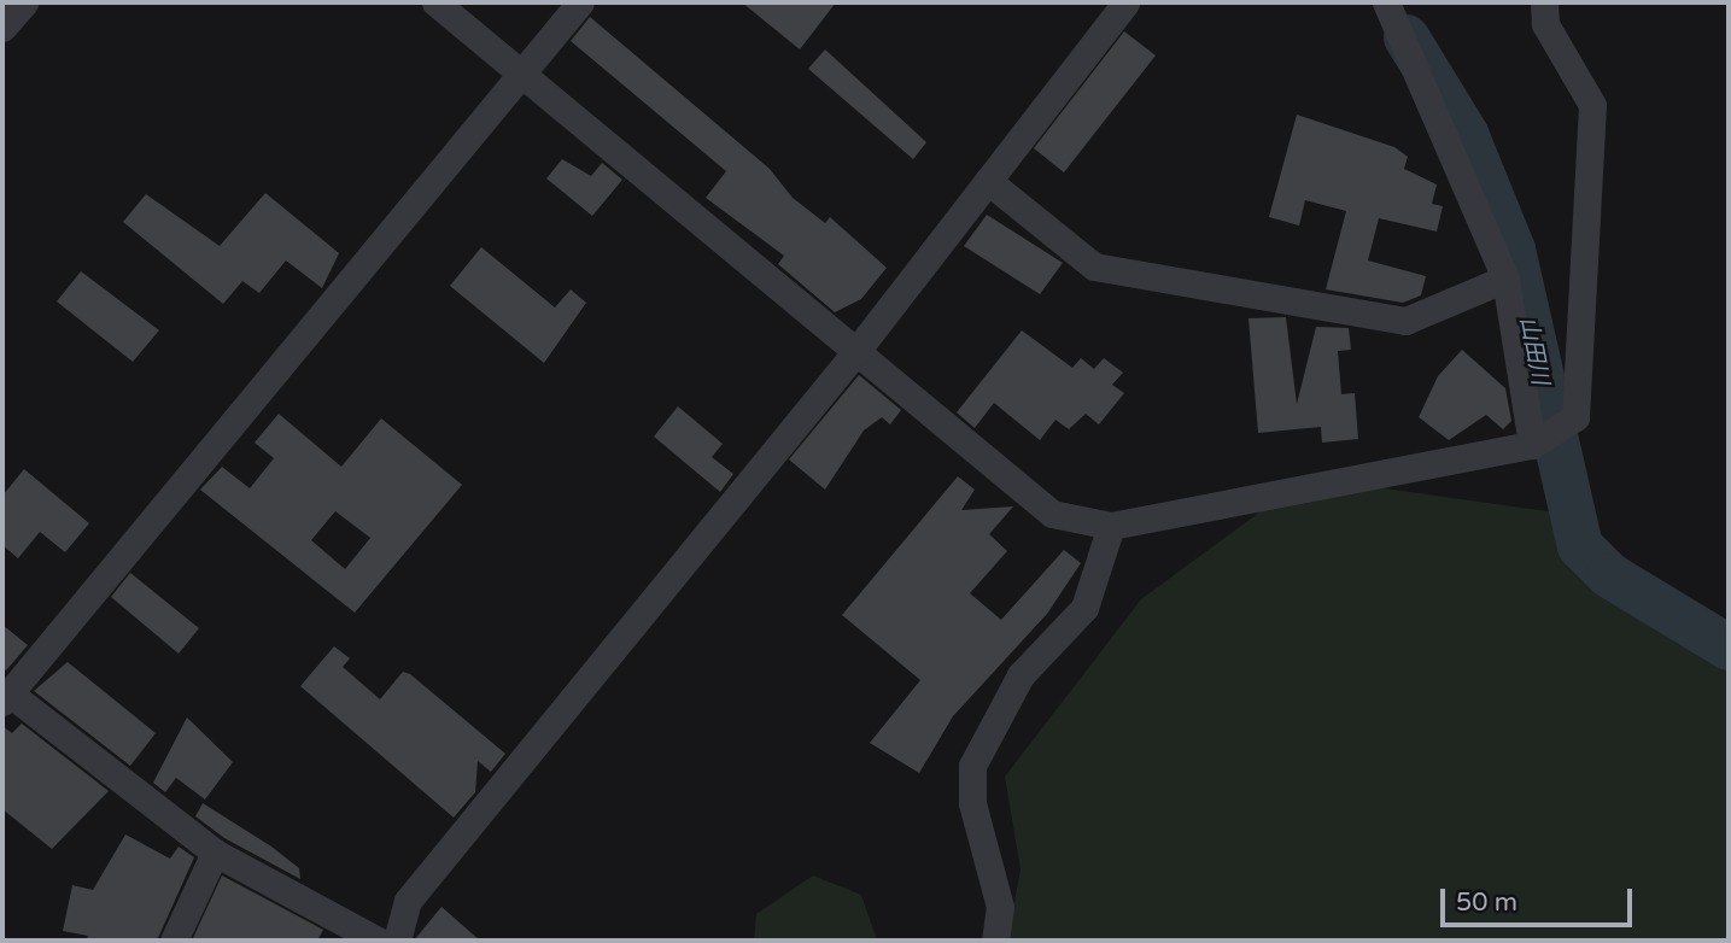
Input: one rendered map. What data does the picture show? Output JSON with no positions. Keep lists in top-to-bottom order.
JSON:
{
  "water": ["山田川"],
  "scale_bar": "50 m"
}
